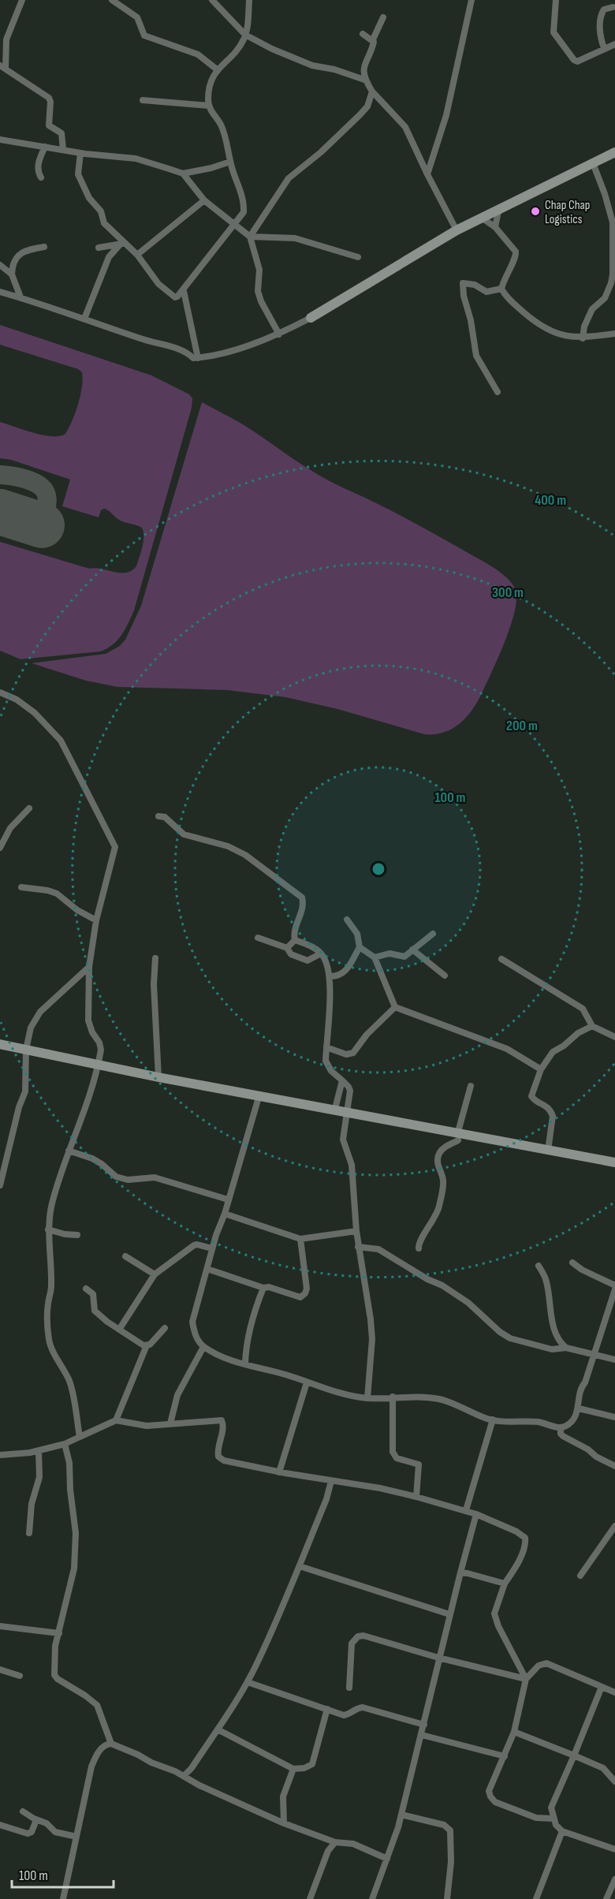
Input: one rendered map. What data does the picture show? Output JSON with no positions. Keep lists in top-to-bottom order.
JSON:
{
  "places": ["Chap Chap Logistics"],
  "scale_bar": "100 m",
  "rings": [
    "400 m",
    "300 m",
    "200 m",
    "100 m"
  ]
}
